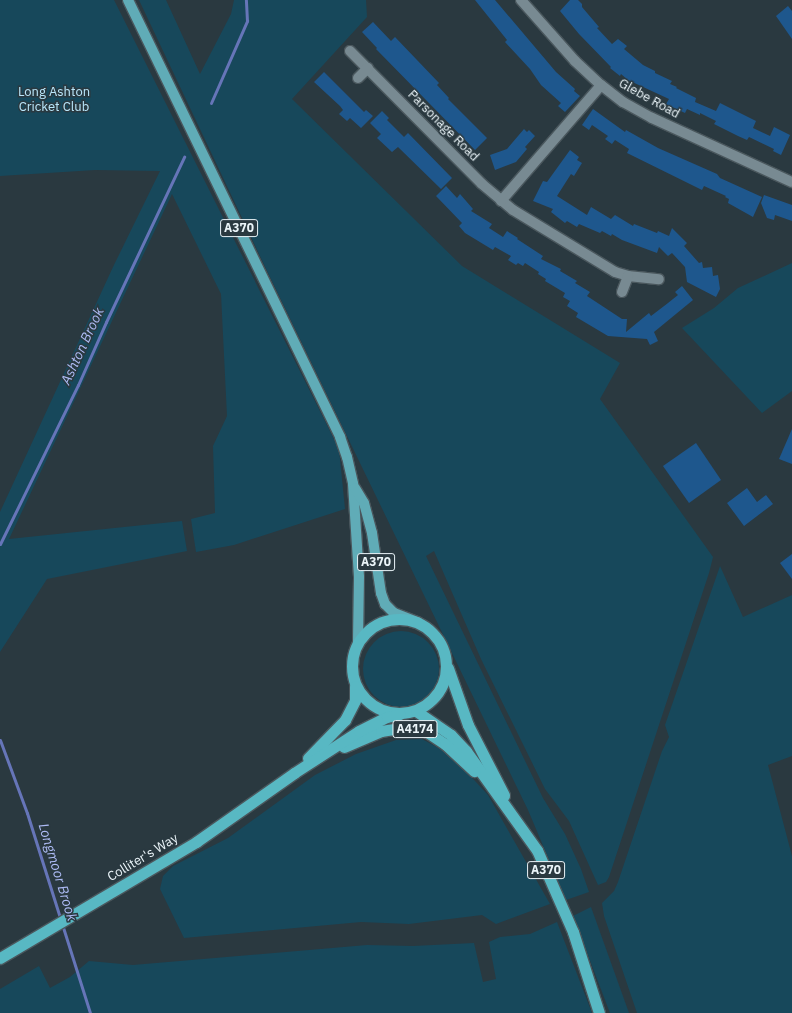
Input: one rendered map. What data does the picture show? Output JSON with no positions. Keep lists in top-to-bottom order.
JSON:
{
  "streets": {
    "highway": ["A370", "A4174", "Colliter's Way"],
    "street": ["Glebe Road", "Parsonage Road"]
  },
  "crossings": [
    ["A370", "A4174"],
    ["A370", "Colliter's Way"],
    ["A4174", "Colliter's Way"]
  ],
  "water": ["Ashton Brook", "Longmoor Brook"],
  "parks": ["Long Ashton Cricket Club"]
}
